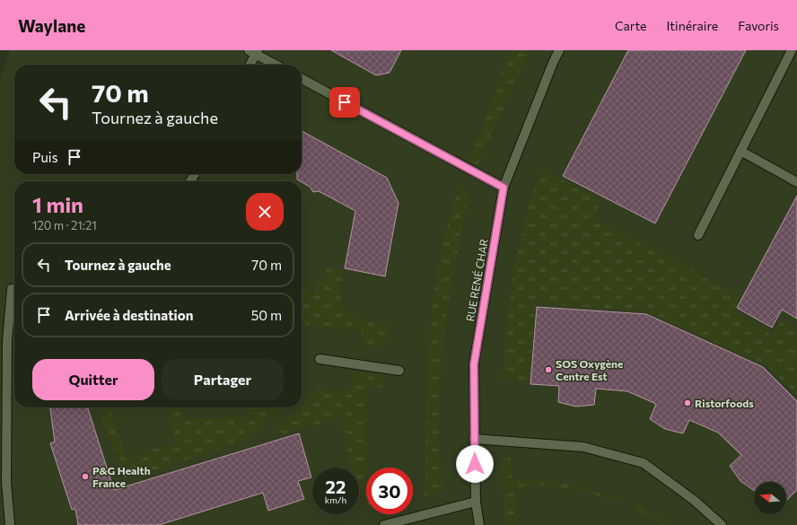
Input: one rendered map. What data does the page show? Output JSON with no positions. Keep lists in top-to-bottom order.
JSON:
{
  "streets": {
    "street": ["RUE RENÉ CHAR"]
  },
  "places": ["SOS Oxygène Centre Est", "Ristorfoods", "P&G Health France"],
  "north": "left",
  "page": {
    "header": "Waylane",
    "nav": ["Carte", "Itinéraire", "Favoris"],
    "turn": ["70 m", "Tournez à gauche"],
    "then": "Puis",
    "heading": ["1 min", "120 m · 21:21"],
    "list": [
      {
        "name": "Tournez à gauche",
        "value": "70 m"
      },
      {
        "name": "Arrivée à destination",
        "value": "50 m"
      }
    ],
    "buttons": ["Quitter", "Partager"],
    "speed": "22 km/h",
    "limit": "30"
  }
}
